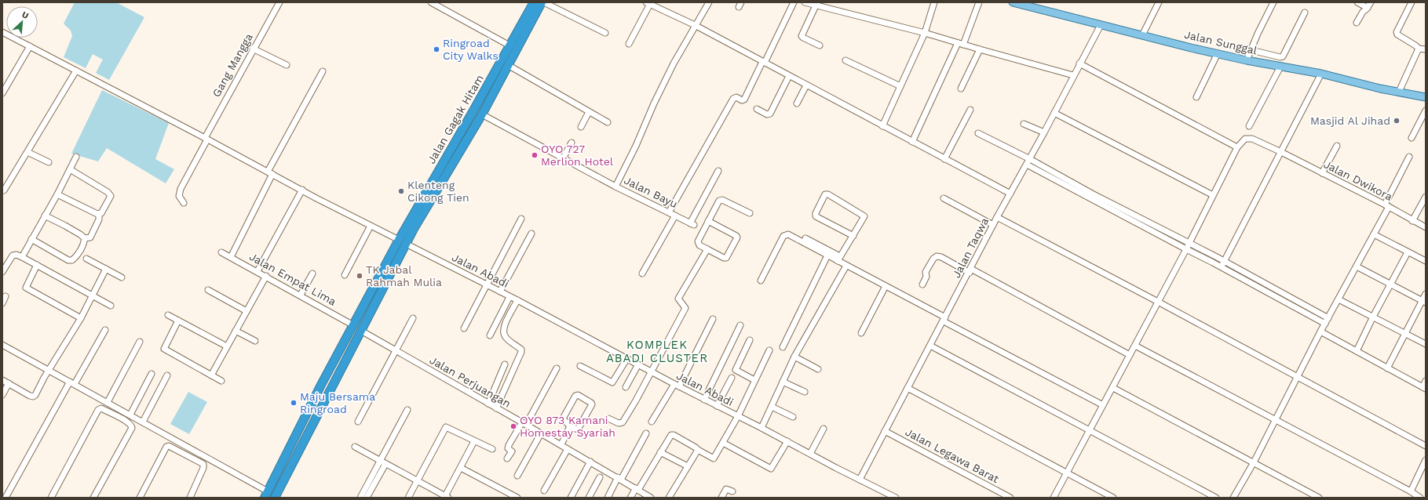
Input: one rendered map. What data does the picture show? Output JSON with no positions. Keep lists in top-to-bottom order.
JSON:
{
  "streets": {
    "highway": ["Jalan Gagak Hitam"],
    "main road": ["Jalan Sunggal"],
    "street": [
      "Gang Mangga",
      "Jalan Dwikora",
      "Jalan Bayu",
      "Jalan Taqwa",
      "Jalan Abadi",
      "Jalan Empat Lima",
      "Jalan Perjuangan",
      "Jalan Legawa Barat"
    ]
  },
  "crossings": [
    ["Jalan Sunggal", "Jalan Taqwa"],
    ["Jalan Gagak Hitam", "Jalan Bayu"],
    ["Jalan Gagak Hitam", "Jalan Abadi"],
    ["Jalan Gagak Hitam", "Jalan Empat Lima"],
    ["Jalan Gagak Hitam", "Jalan Perjuangan"],
    ["Jalan Taqwa", "Jalan Abadi"],
    ["Jalan Taqwa", "Jalan Legawa Barat"]
  ],
  "districts": ["KOMPLEK ABADI CLUSTER"],
  "places": [
    "Ringroad City Walks",
    "Masjid Al Jihad",
    "OYO 727 Merlion Hotel",
    "Klenteng Cikong Tien",
    "TK Jabal Rahmah Mulia",
    "Maju Bersama Ringroad",
    "OYO 873 Kamani Homestay Syariah"
  ],
  "north": "top right"
}
